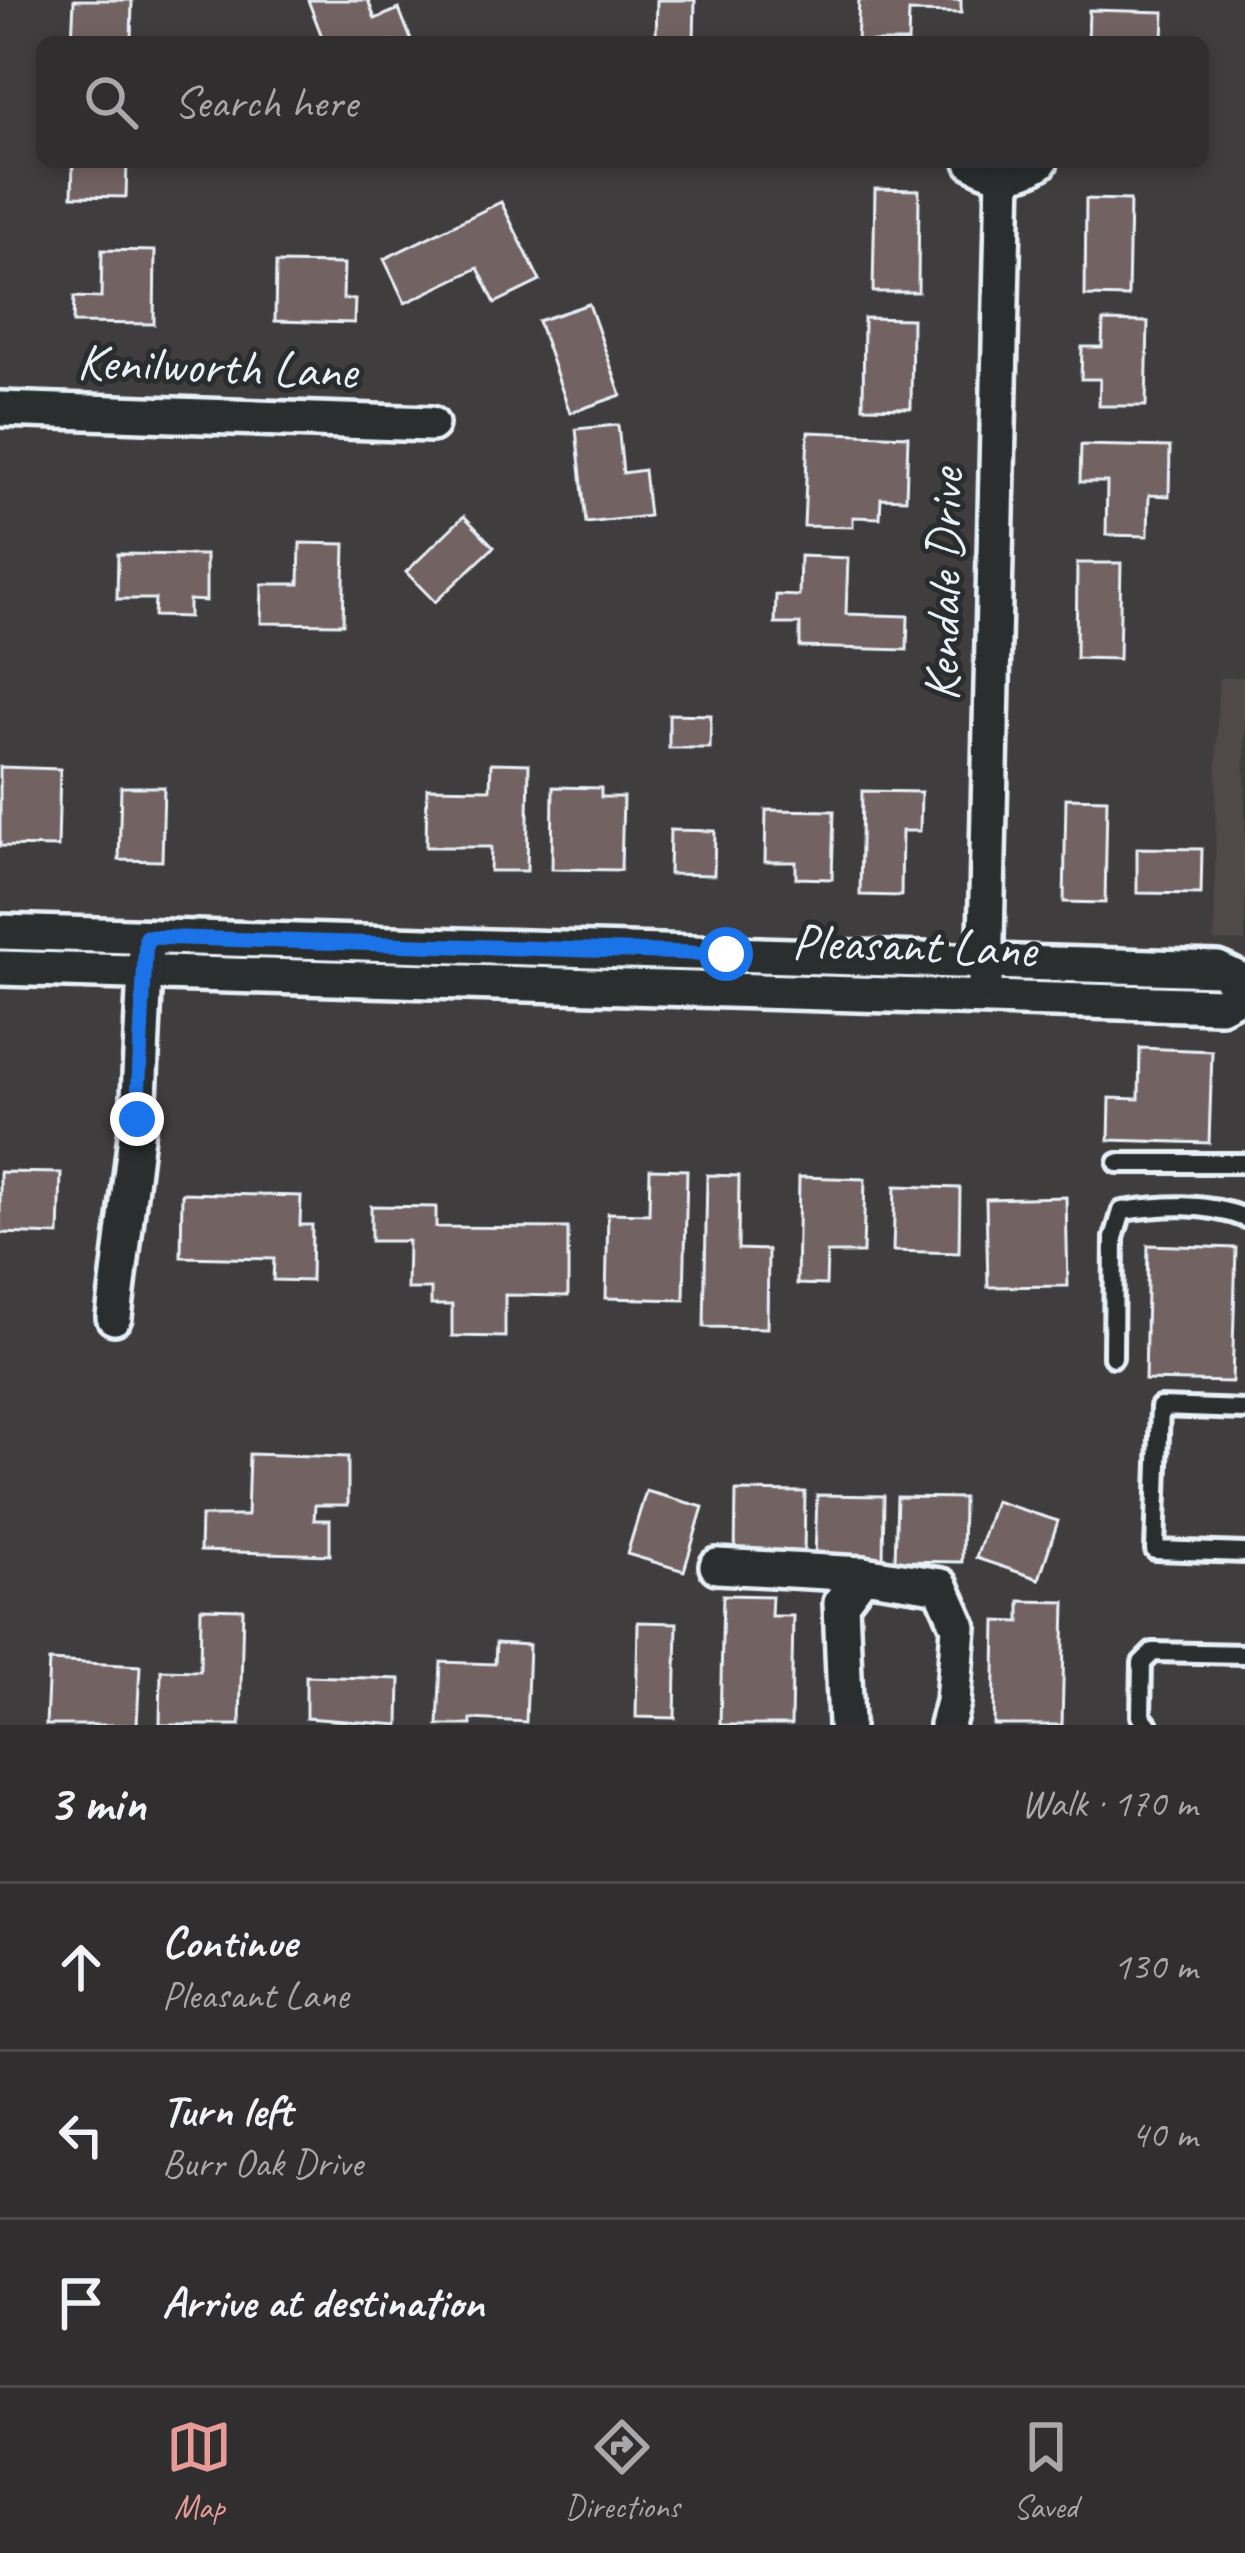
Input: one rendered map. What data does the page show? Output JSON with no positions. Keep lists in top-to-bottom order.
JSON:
{
  "streets": {
    "street": ["Kenilworth Lane", "Kendale Drive", "Pleasant Lane"]
  },
  "crossings": [
    ["Kendale Drive", "Pleasant Lane"]
  ],
  "page": {
    "search": "Search here",
    "heading": ["3 min", "Walk · 170 m"],
    "list": [
      ["Continue", "Pleasant Lane", "130 m"],
      ["Turn left", "Burr Oak Drive", "40 m"],
      "Arrive at destination"
    ],
    "nav": ["Map", "Directions", "Saved"]
  }
}
